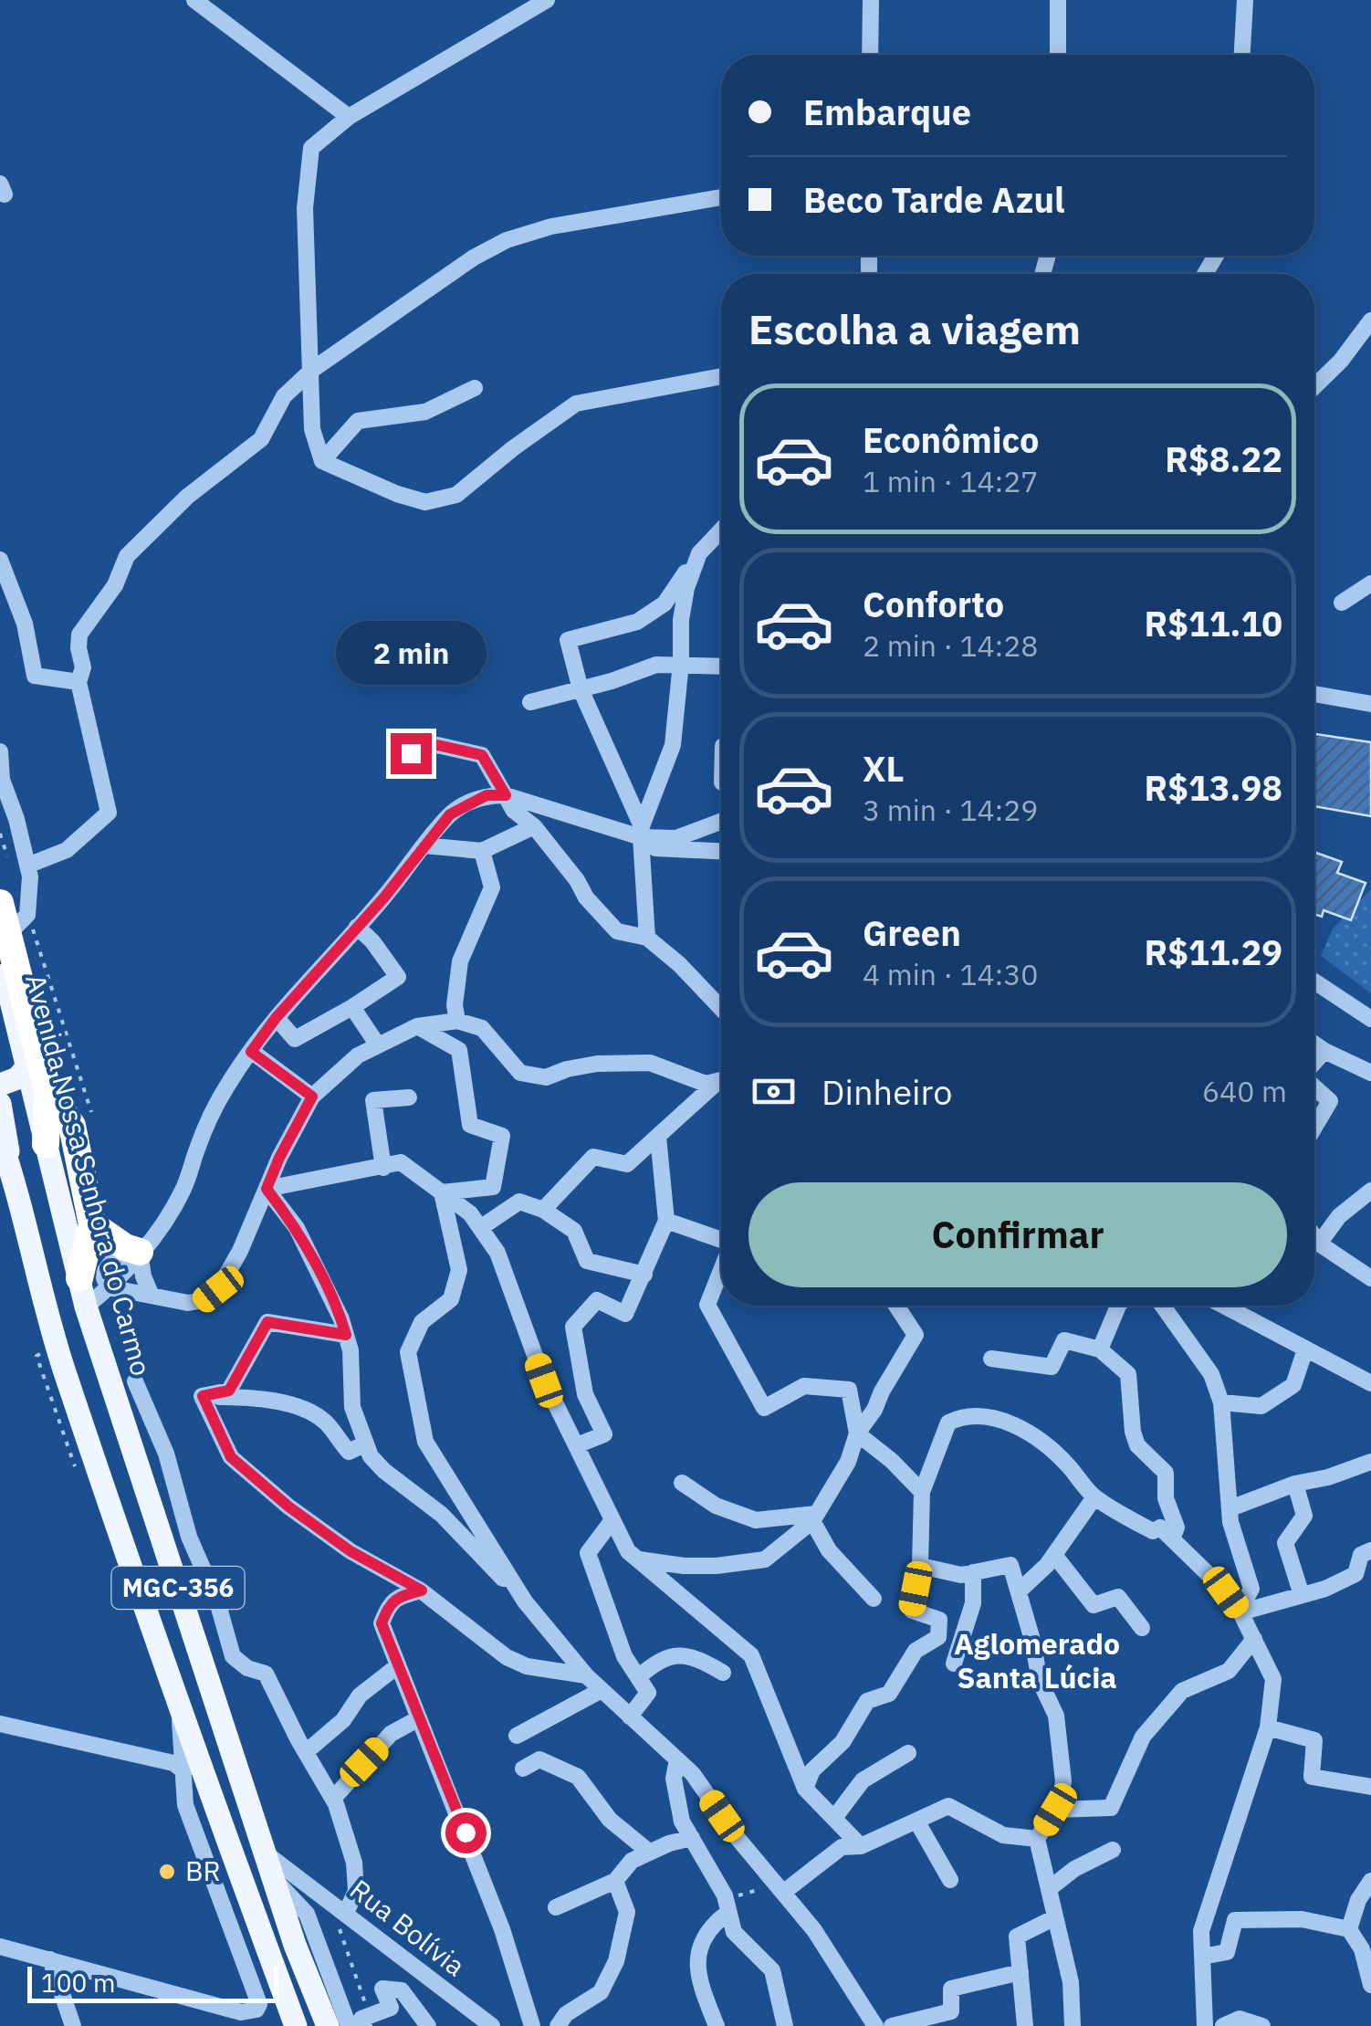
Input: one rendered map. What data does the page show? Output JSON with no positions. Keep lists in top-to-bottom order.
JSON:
{
  "streets": {
    "highway": ["MGC-356"],
    "main road": ["Avenida Nossa Senhora do Carmo"],
    "street": ["Rua Bolívia"]
  },
  "crossings": [
    ["Avenida Nossa Senhora do Carmo", "MGC-356"],
    ["Avenida Nossa Senhora do Carmo", "Rua Bolívia"]
  ],
  "districts": ["Aglomerado Santa Lúcia"],
  "places": ["BR"],
  "scale_bar": "100 m",
  "page": {
    "banner": ["Embarque", "Beco Tarde Azul"],
    "heading": "Escolha a viagem",
    "list": [
      {
        "name": "Econômico",
        "note": "1 min · 14:27",
        "value": "R$8.22"
      },
      {
        "name": "Conforto",
        "note": "2 min · 14:28",
        "value": "R$11.10"
      },
      {
        "name": "XL",
        "note": "3 min · 14:29",
        "value": "R$13.98"
      },
      {
        "name": "Green",
        "note": "4 min · 14:30",
        "value": "R$11.29"
      }
    ],
    "bubble": "2 min",
    "pay": ["Dinheiro", "640 m"],
    "buttons": "Confirmar",
    "scale": "100 m"
  }
}
